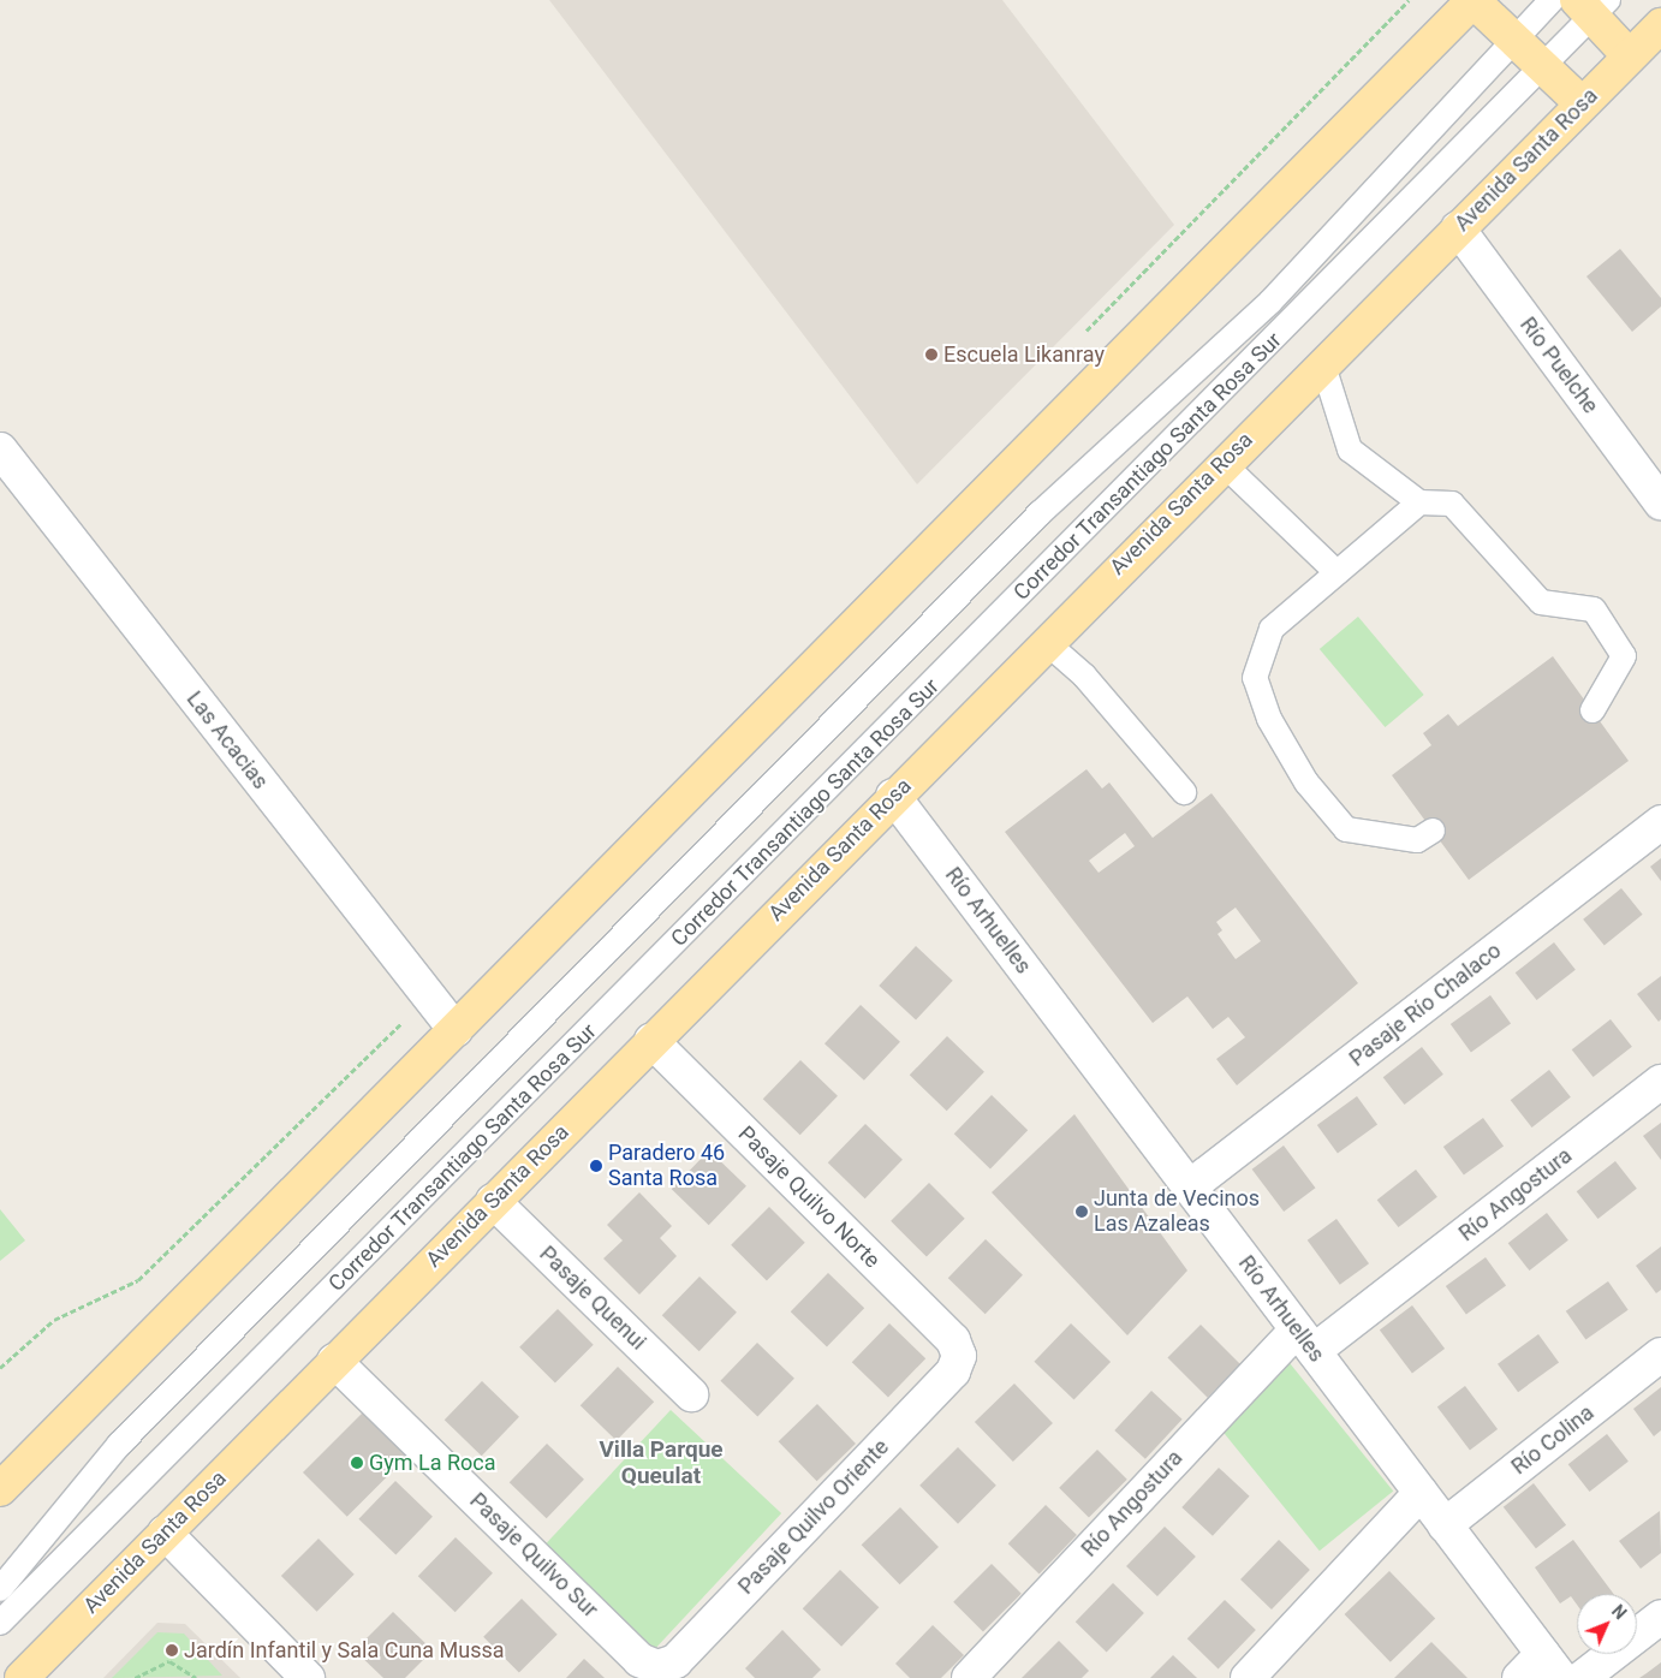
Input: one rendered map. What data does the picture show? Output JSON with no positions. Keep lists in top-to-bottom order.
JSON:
{
  "streets": {
    "main road": ["Avenida Santa Rosa"],
    "street": [
      "Río Puelche",
      "Las Acacias",
      "Río Arhuelles",
      "Pasaje Río Chalaco",
      "Río Angostura",
      "Pasaje Quilvo Norte",
      "Pasaje Quenui",
      "Río Colina",
      "Pasaje Quilvo Oriente",
      "Pasaje Quilvo Sur"
    ],
    "lane": ["Corredor Transantiago Santa Rosa Sur"]
  },
  "crossings": [
    ["Avenida Santa Rosa", "Río Puelche"],
    ["Avenida Santa Rosa", "Río Arhuelles"],
    ["Avenida Santa Rosa", "Pasaje Quilvo Norte"],
    ["Avenida Santa Rosa", "Pasaje Quenui"],
    ["Avenida Santa Rosa", "Pasaje Quilvo Sur"],
    ["Río Arhuelles", "Pasaje Río Chalaco"],
    ["Río Arhuelles", "Río Angostura"],
    ["Río Arhuelles", "Río Colina"],
    ["Pasaje Quilvo Norte", "Pasaje Quilvo Oriente"],
    ["Pasaje Quilvo Oriente", "Pasaje Quilvo Sur"]
  ],
  "districts": ["Villa Parque Queulat"],
  "places": [
    "Escuela Likanray",
    "Paradero 46 Santa Rosa",
    "Junta de Vecinos Las Azaleas",
    "Gym La Roca",
    "Jardín Infantil y Sala Cuna Mussa"
  ],
  "north": "top right"
}
